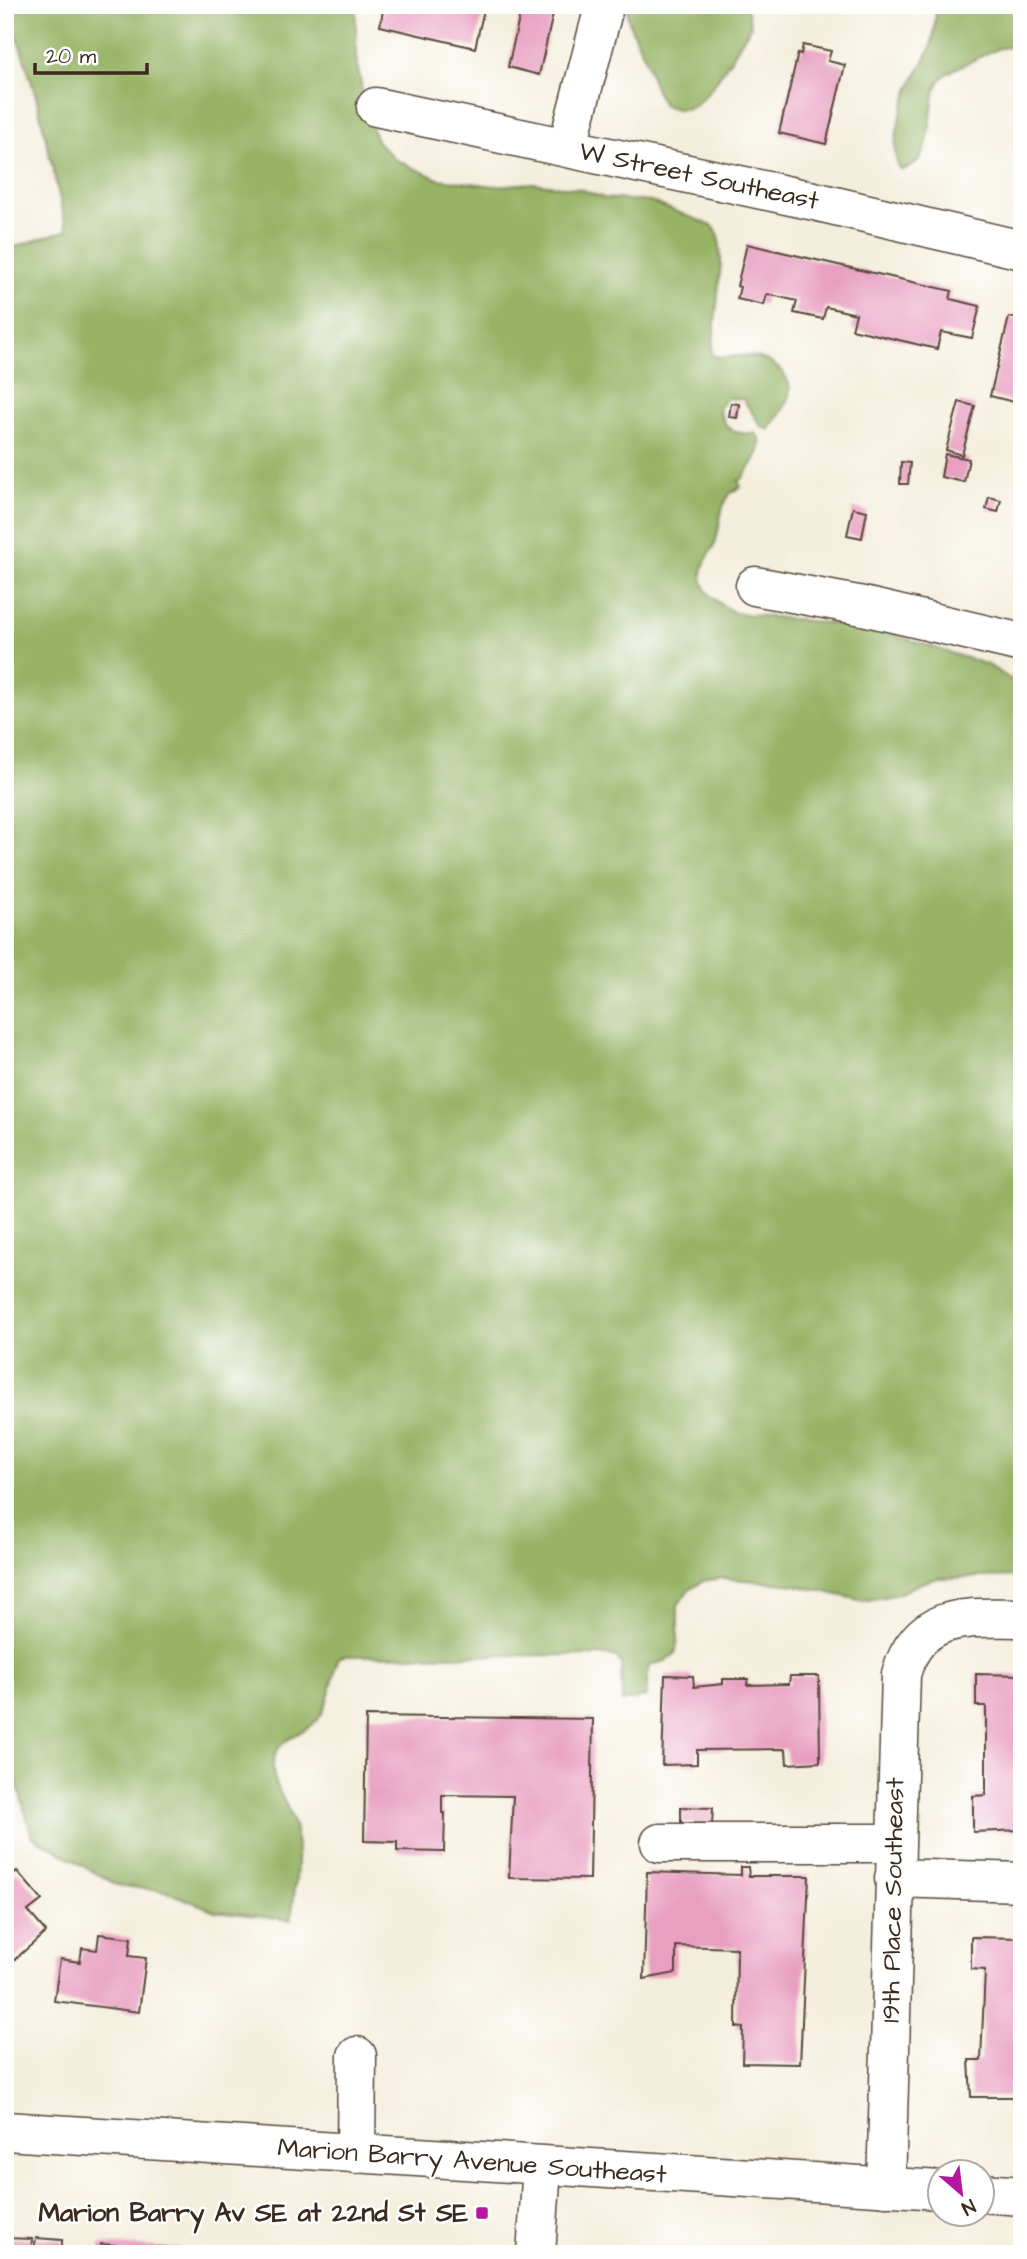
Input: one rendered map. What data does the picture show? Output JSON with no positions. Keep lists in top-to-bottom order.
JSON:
{
  "streets": {
    "street": ["W Street Southeast", "19th Place Southeast", "Marion Barry Avenue Southeast"]
  },
  "crossings": [
    ["19th Place Southeast", "Marion Barry Avenue Southeast"]
  ],
  "places": {
    "transit": ["Marion Barry Av SE at 22nd St SE"]
  },
  "scale_bar": "20 m",
  "north": "bottom right"
}
